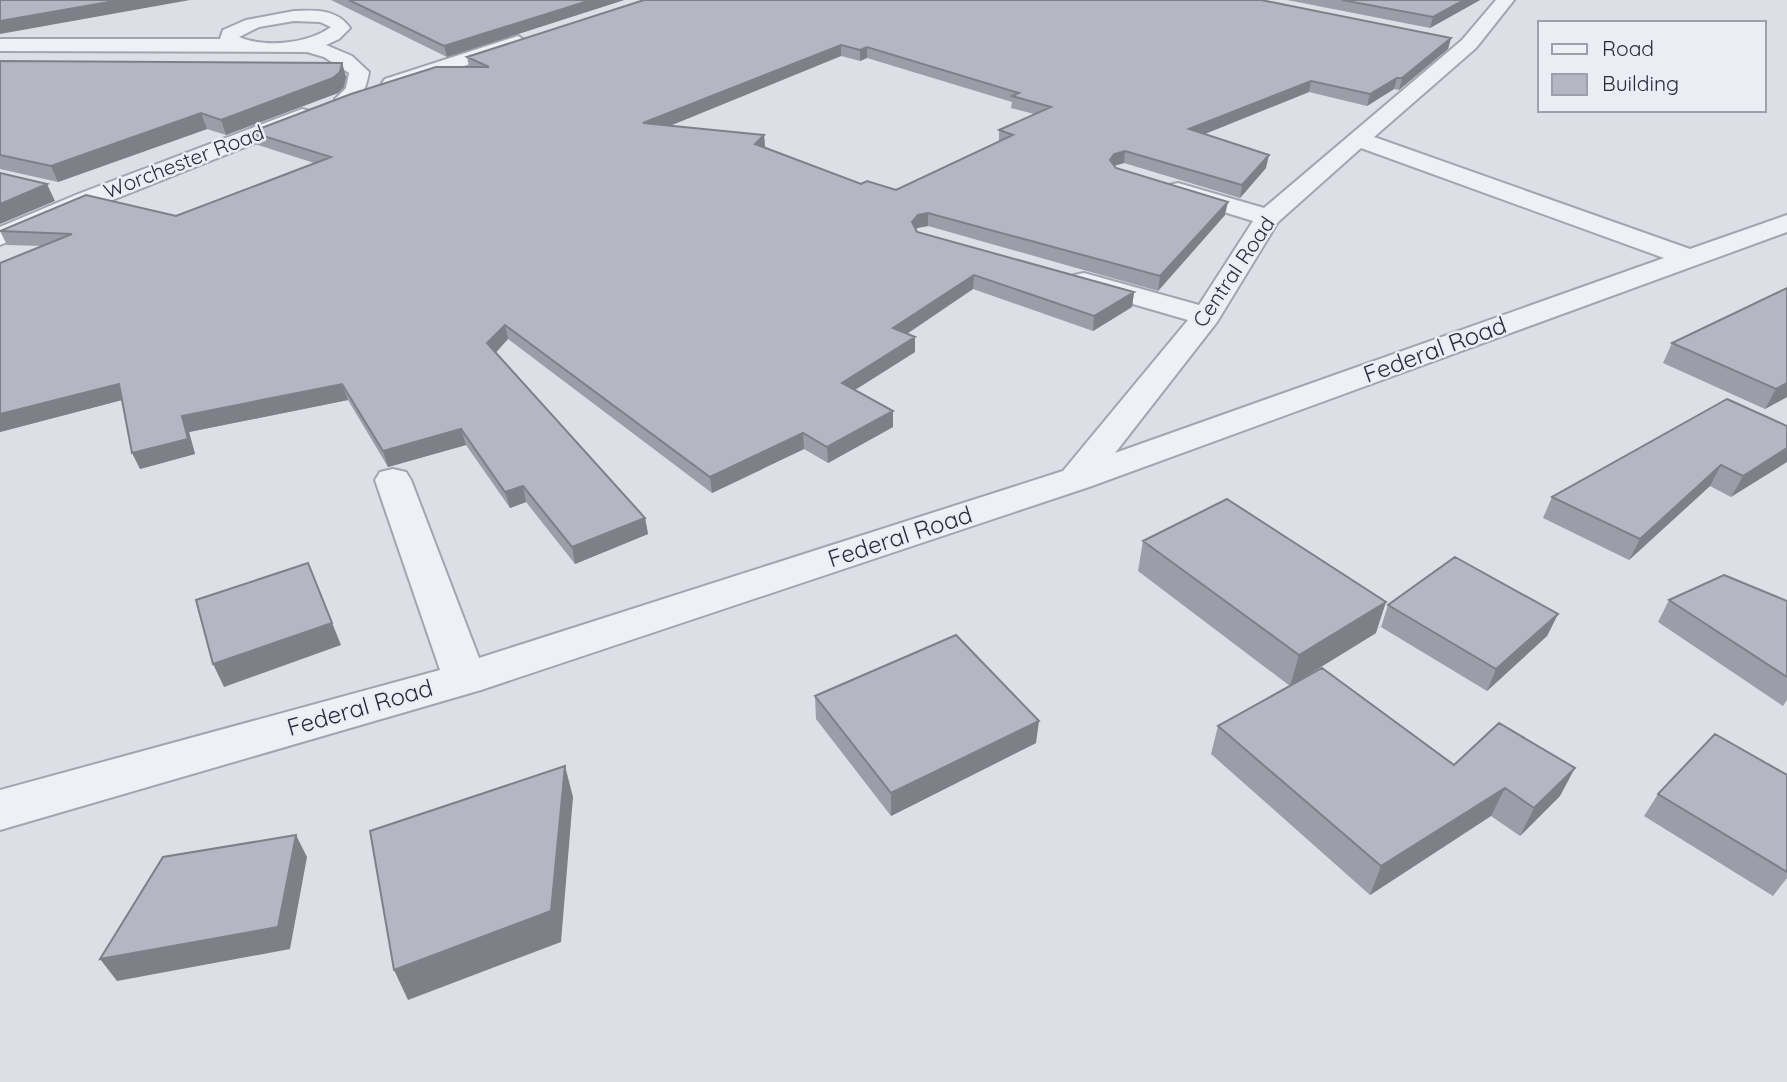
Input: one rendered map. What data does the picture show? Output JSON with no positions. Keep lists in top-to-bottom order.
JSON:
{
  "streets": {
    "street": ["Worchester Road", "Central Road", "Federal Road"]
  },
  "crossings": [
    ["Central Road", "Federal Road"]
  ],
  "legend": ["Road", "Building"]
}
